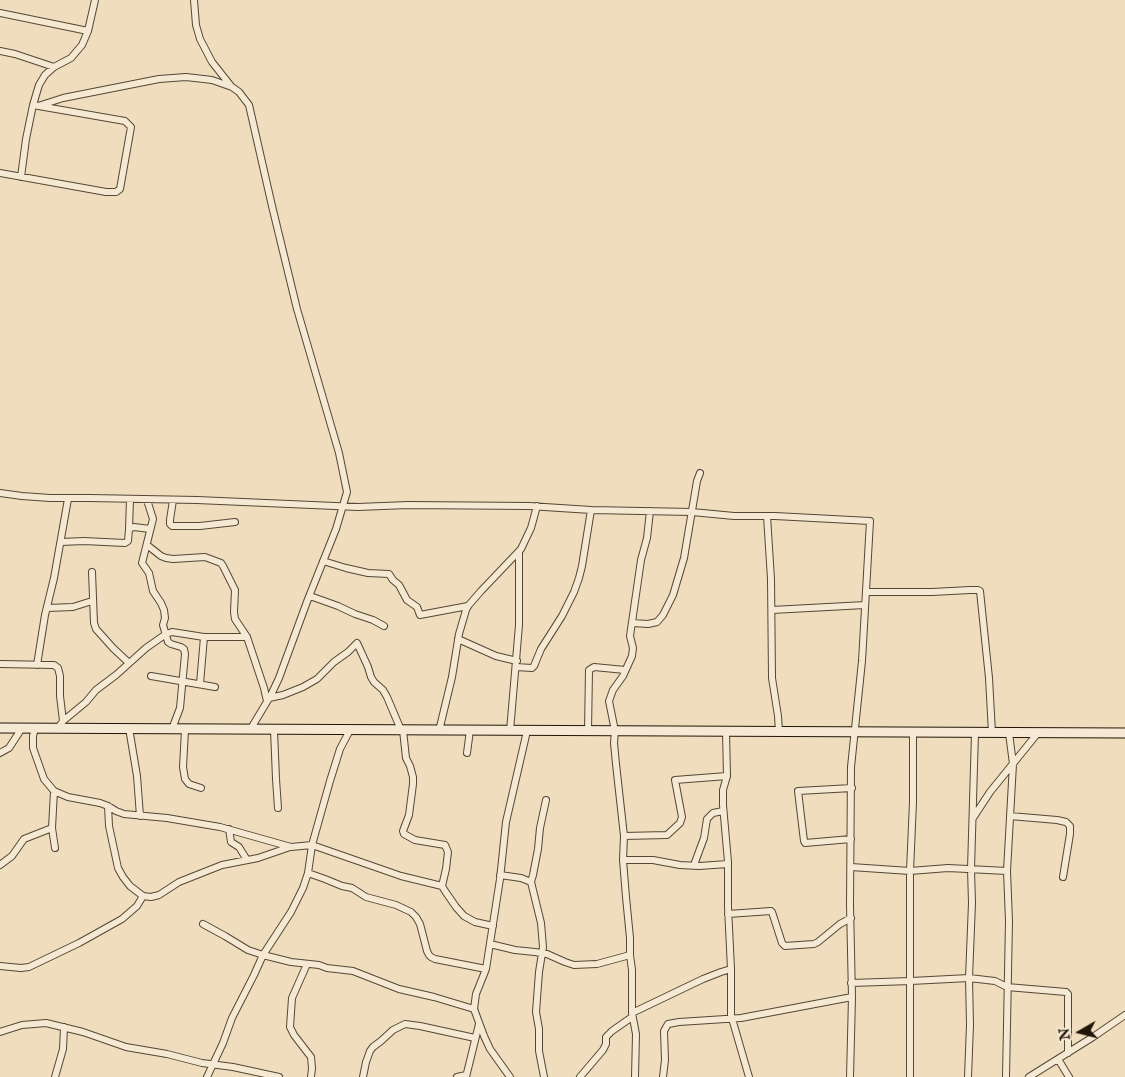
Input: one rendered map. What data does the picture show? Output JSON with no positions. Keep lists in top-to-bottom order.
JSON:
{
  "north": "left"
}
